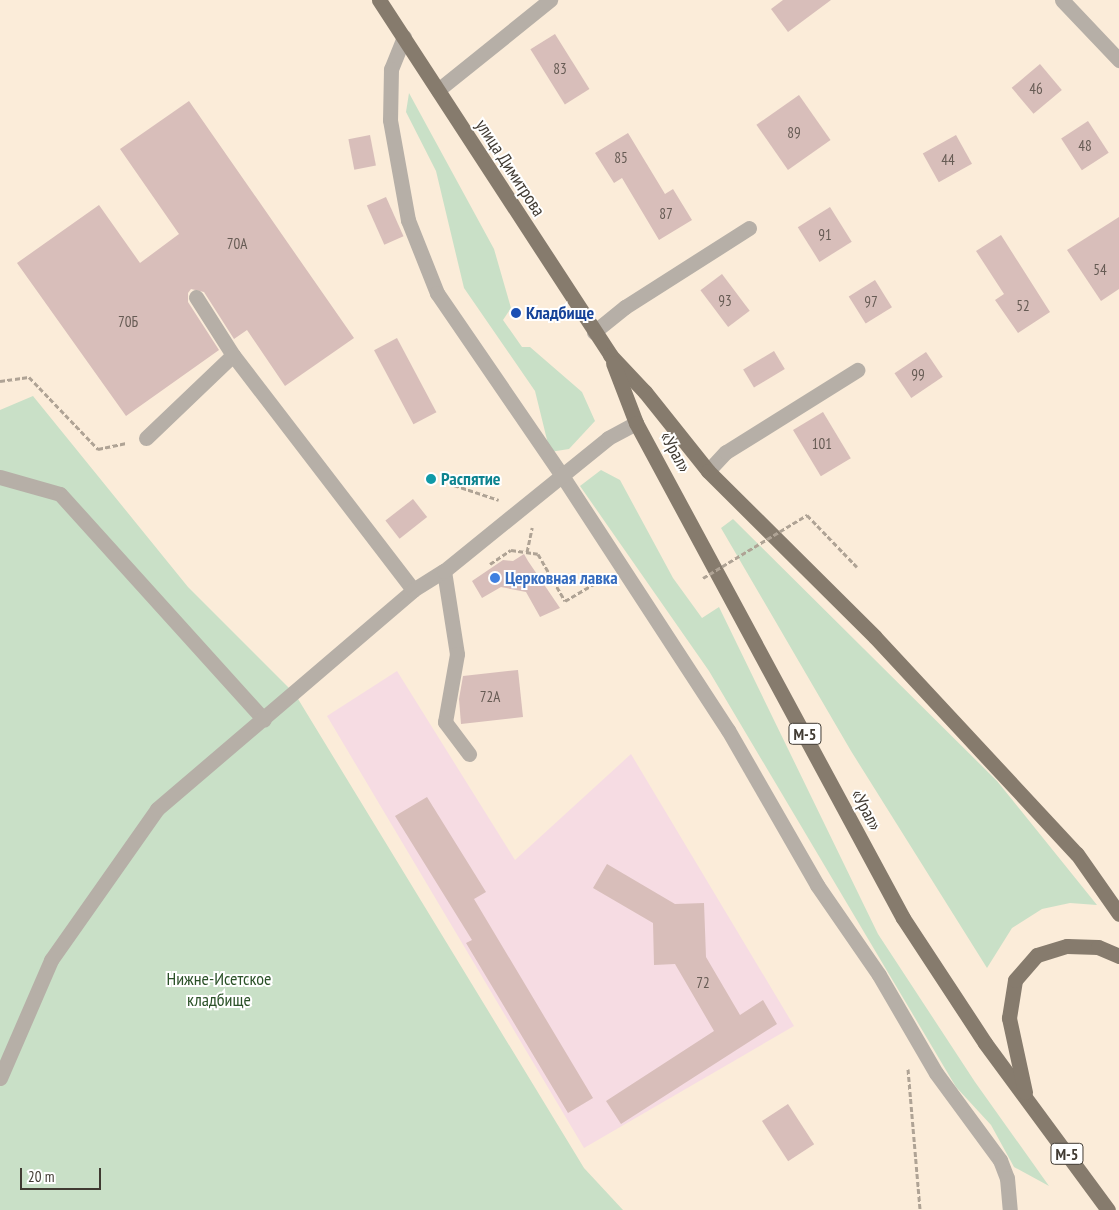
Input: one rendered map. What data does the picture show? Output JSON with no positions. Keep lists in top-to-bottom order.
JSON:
{
  "streets": {
    "main road": ["улица Димитрова", "«Урал»", "М-5"]
  },
  "crossings": [
    ["улица Димитрова", "«Урал»"],
    ["«Урал»", "М-5"]
  ],
  "parks": ["Нижне-Исетское кладбище"],
  "places": ["Кладбище", "Распятие", "Церковная лавка"],
  "house_numbers": [
    "83",
    "46",
    "89",
    "48",
    "85",
    "44",
    "87",
    "91",
    "70А",
    "54",
    "93",
    "97",
    "52",
    "70Б",
    "99",
    "101",
    "72А",
    "72"
  ],
  "scale_bar": "20 m"
}
